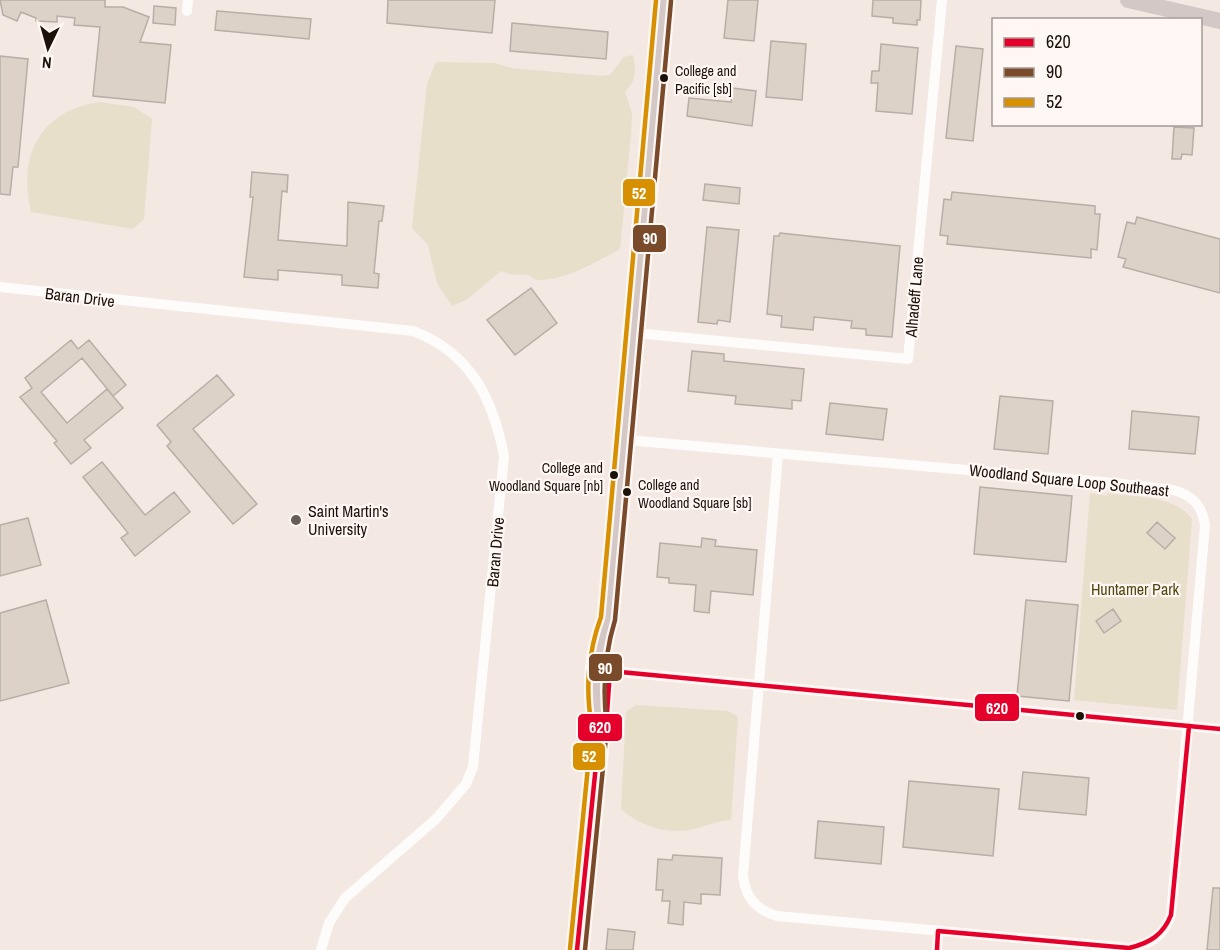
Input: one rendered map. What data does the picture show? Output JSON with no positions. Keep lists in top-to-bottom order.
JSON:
{
  "streets": {
    "street": ["Baran Drive", "Alhadeff Lane", "Woodland Square Loop Southeast"]
  },
  "parks": ["Huntamer Park"],
  "places": [
    "College and Pacific [sb]",
    "College and Woodland Square [nb]",
    "College and Woodland Square [sb]",
    "Saint Martin's University"
  ],
  "lines": ["transit line 52", "transit line 90", "transit line 620"],
  "legend": ["620", "90", "52"],
  "north": "bottom"
}
